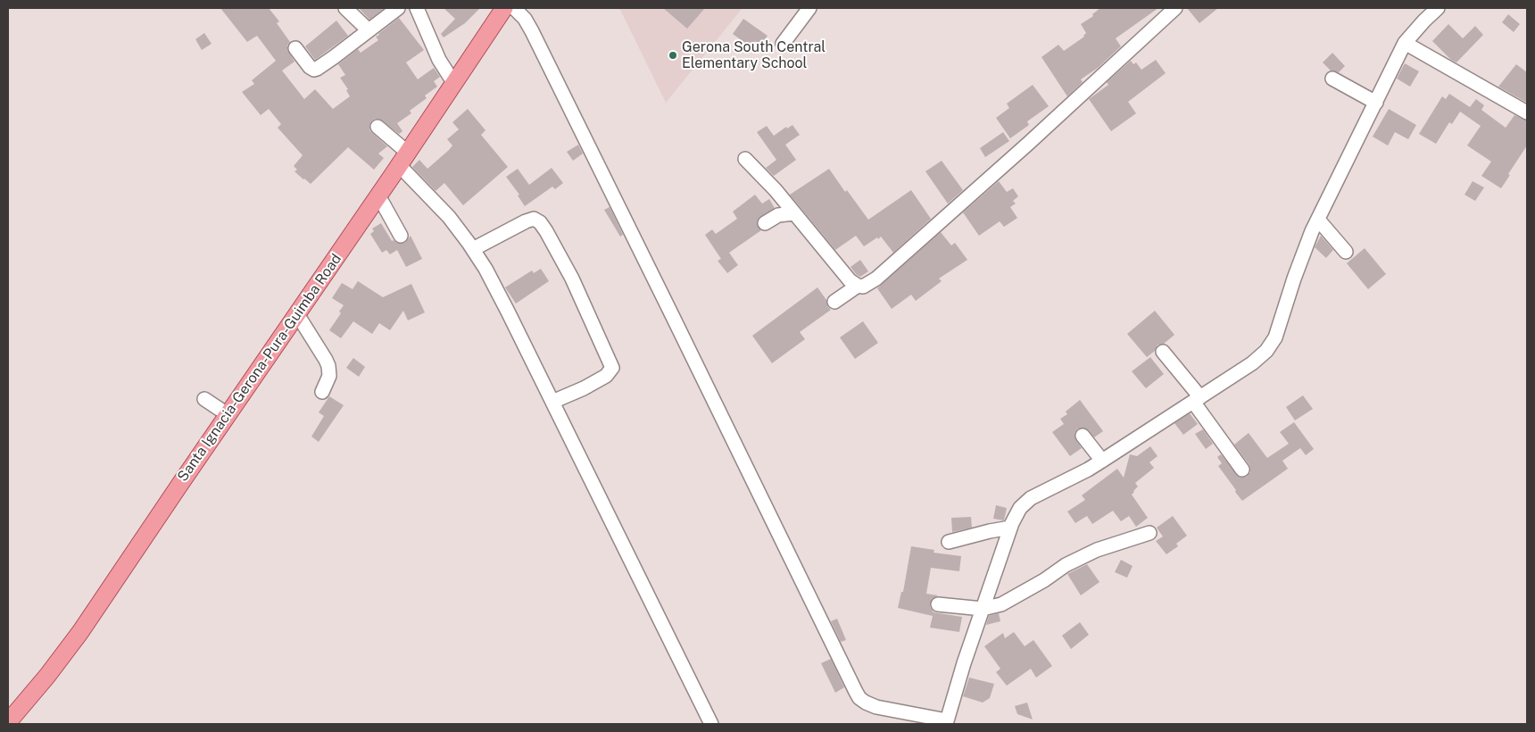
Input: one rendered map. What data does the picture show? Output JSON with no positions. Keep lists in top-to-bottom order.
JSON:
{
  "streets": {
    "main road": ["Santa Ignacia-Gerona-Pura-Guimba Road"]
  },
  "places": ["Gerona South Central Elementary School"]
}
